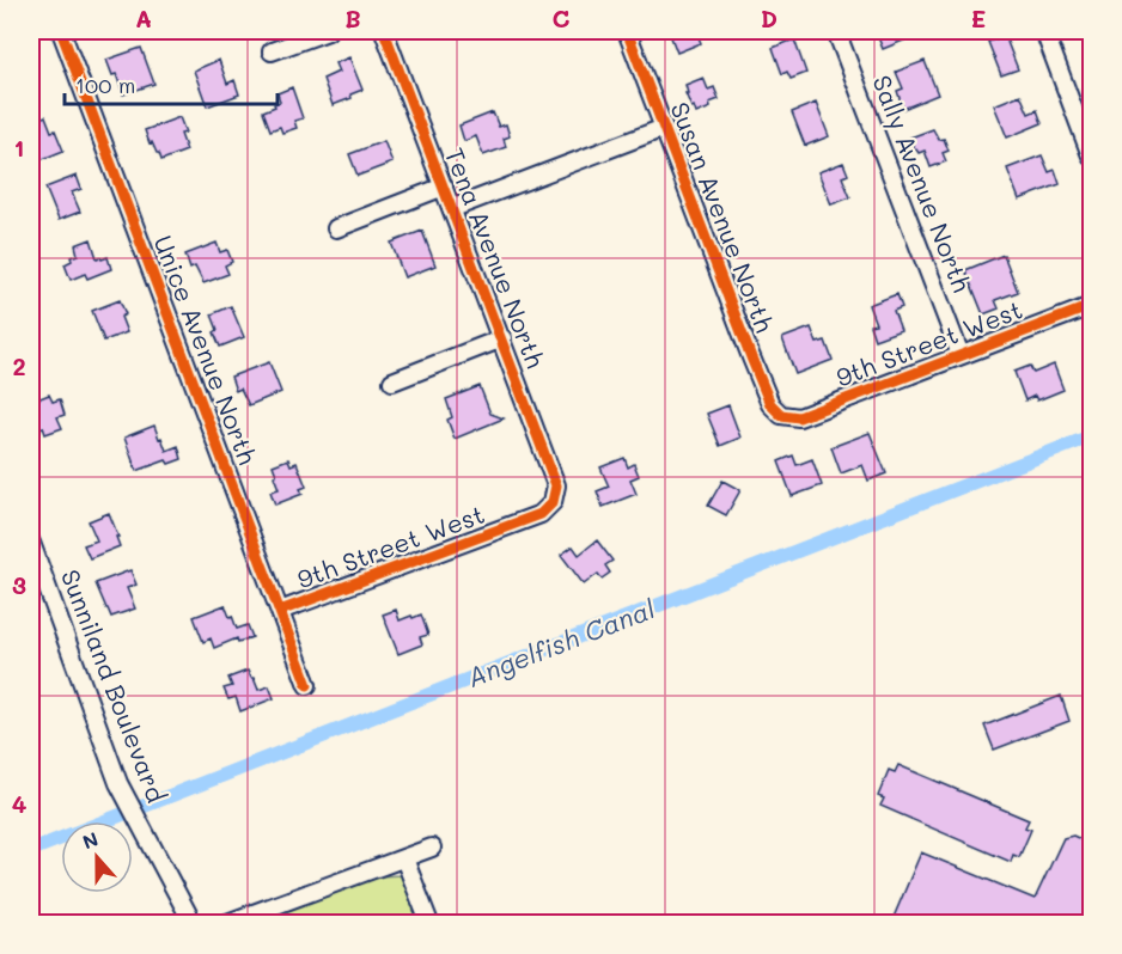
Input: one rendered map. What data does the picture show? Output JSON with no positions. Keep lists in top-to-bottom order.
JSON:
{
  "streets": {
    "street": [
      "Sally Avenue North",
      "Susan Avenue North",
      "Tena Avenue North",
      "9th Street West",
      "Unice Avenue North",
      "Sunniland Boulevard"
    ]
  },
  "crossings": [
    ["Sally Avenue North", "9th Street West"],
    ["Susan Avenue North", "9th Street West"],
    ["Tena Avenue North", "9th Street West"],
    ["9th Street West", "Unice Avenue North"]
  ],
  "water": ["Angelfish Canal"],
  "scale_bar": "100 m",
  "north": "top",
  "grid": {
    "columns": [
      "A",
      "B",
      "C",
      "D",
      "E"
    ],
    "rows": [
      "1",
      "2",
      "3",
      "4"
    ]
  }
}
